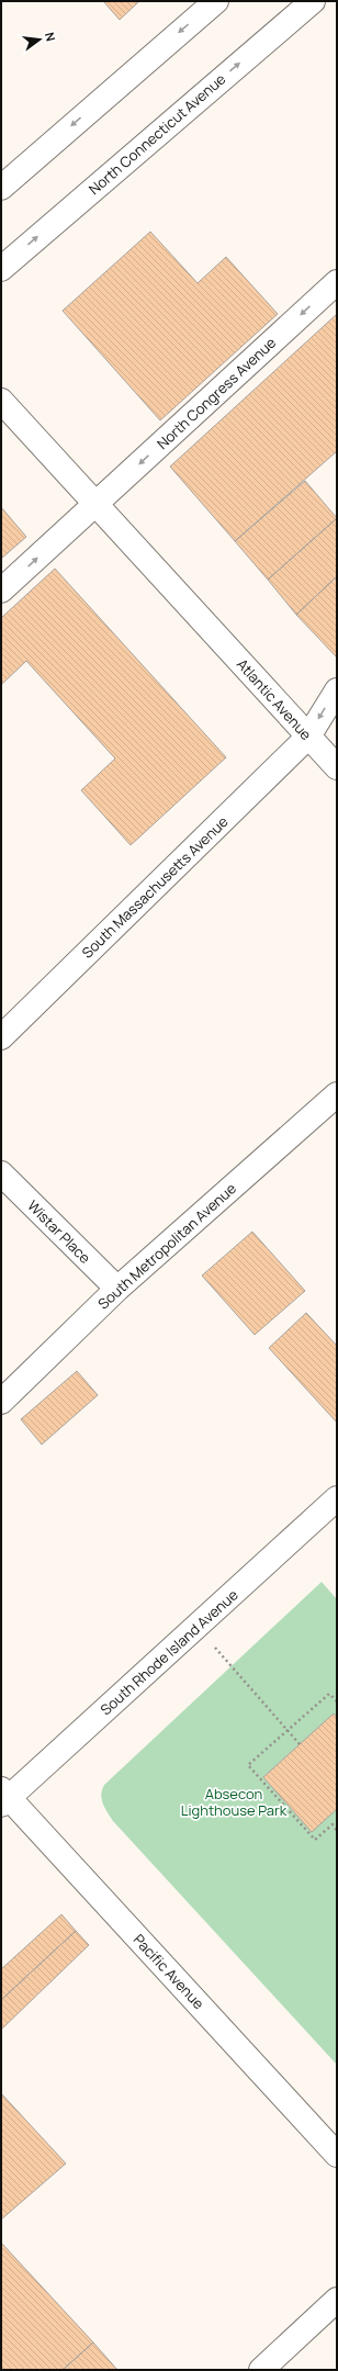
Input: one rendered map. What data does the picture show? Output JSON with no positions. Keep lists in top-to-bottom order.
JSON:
{
  "streets": {
    "street": [
      "North Connecticut Avenue",
      "North Congress Avenue",
      "Atlantic Avenue",
      "South Massachusetts Avenue",
      "Wistar Place",
      "South Metropolitan Avenue",
      "South Rhode Island Avenue",
      "Pacific Avenue"
    ]
  },
  "crossings": [
    ["North Congress Avenue", "Atlantic Avenue"],
    ["Atlantic Avenue", "South Massachusetts Avenue"],
    ["Wistar Place", "South Metropolitan Avenue"],
    ["South Rhode Island Avenue", "Pacific Avenue"]
  ],
  "parks": ["Absecon Lighthouse Park"],
  "north": "right"
}
